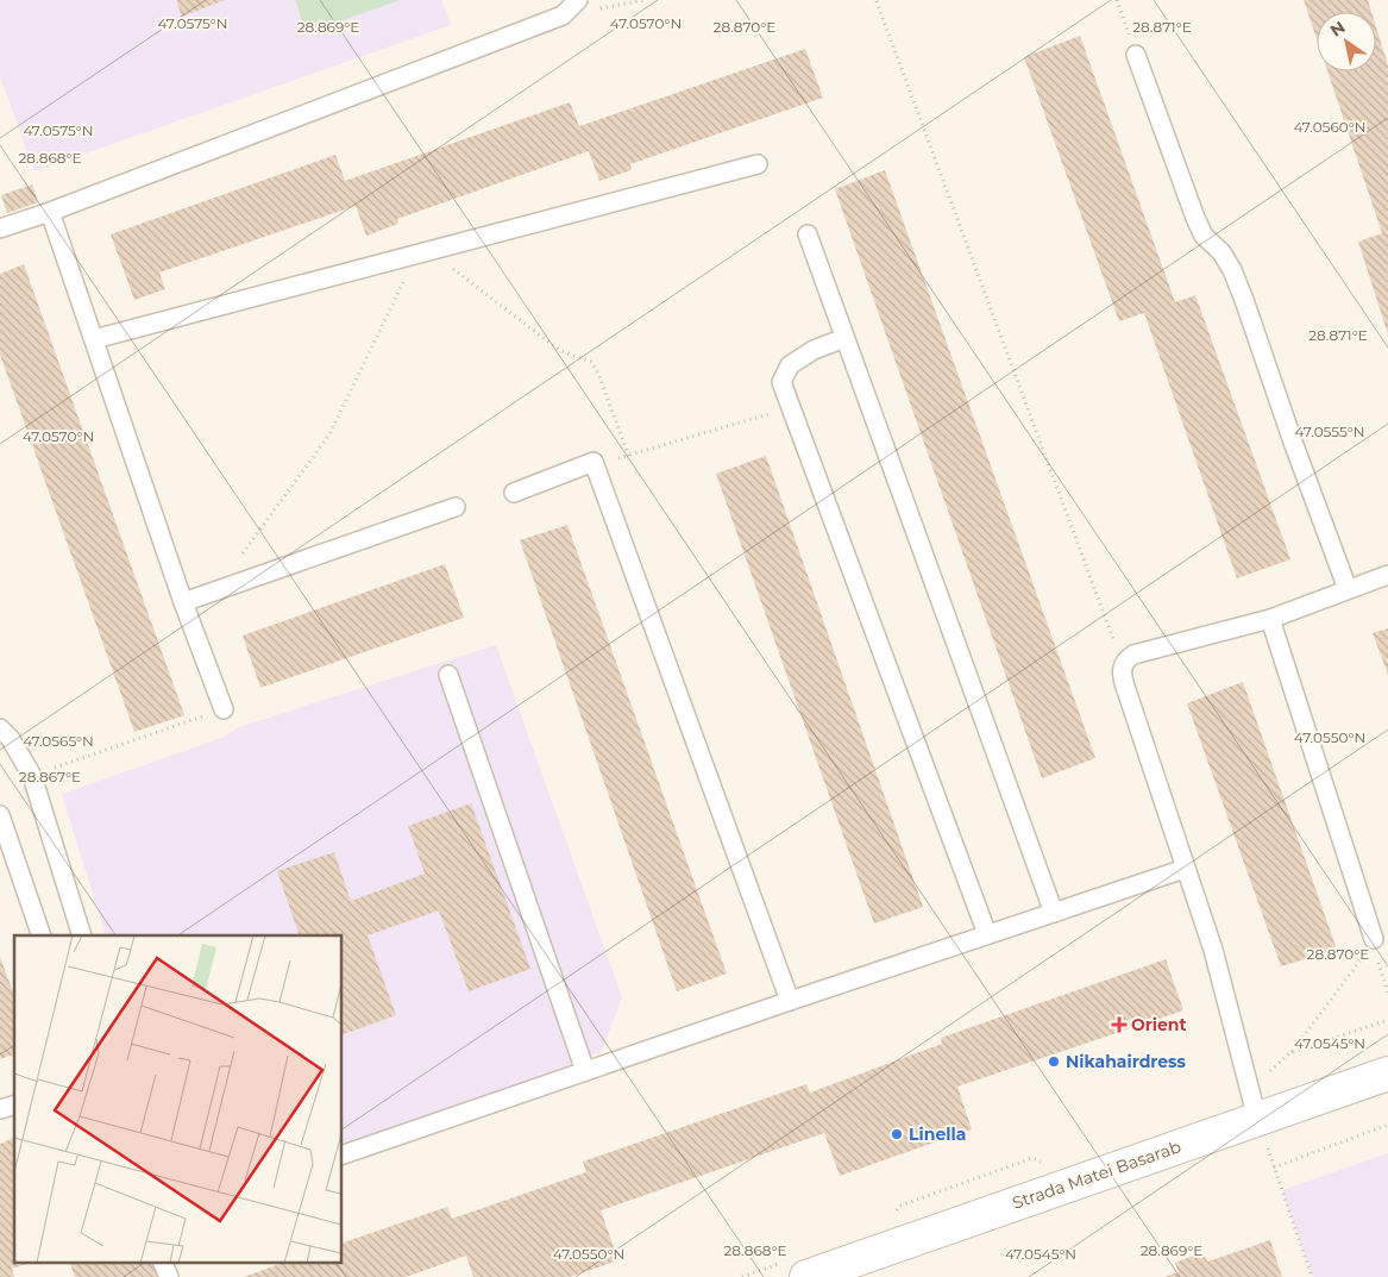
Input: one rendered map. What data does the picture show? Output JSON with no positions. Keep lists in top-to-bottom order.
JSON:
{
  "streets": {
    "street": ["Strada Matei Basarab"]
  },
  "places": {
    "health": ["Orient"],
    "other": ["Nikahairdress", "Linella"]
  },
  "north": "top left",
  "coordinates": [
    "47.0575°N",
    "47.0570°N",
    "28.869°E",
    "28.870°E",
    "28.871°E",
    "47.0560°N",
    "28.868°E",
    "47.0555°N",
    "47.0550°N",
    "47.0565°N",
    "28.867°E",
    "47.0545°N"
  ]
}
